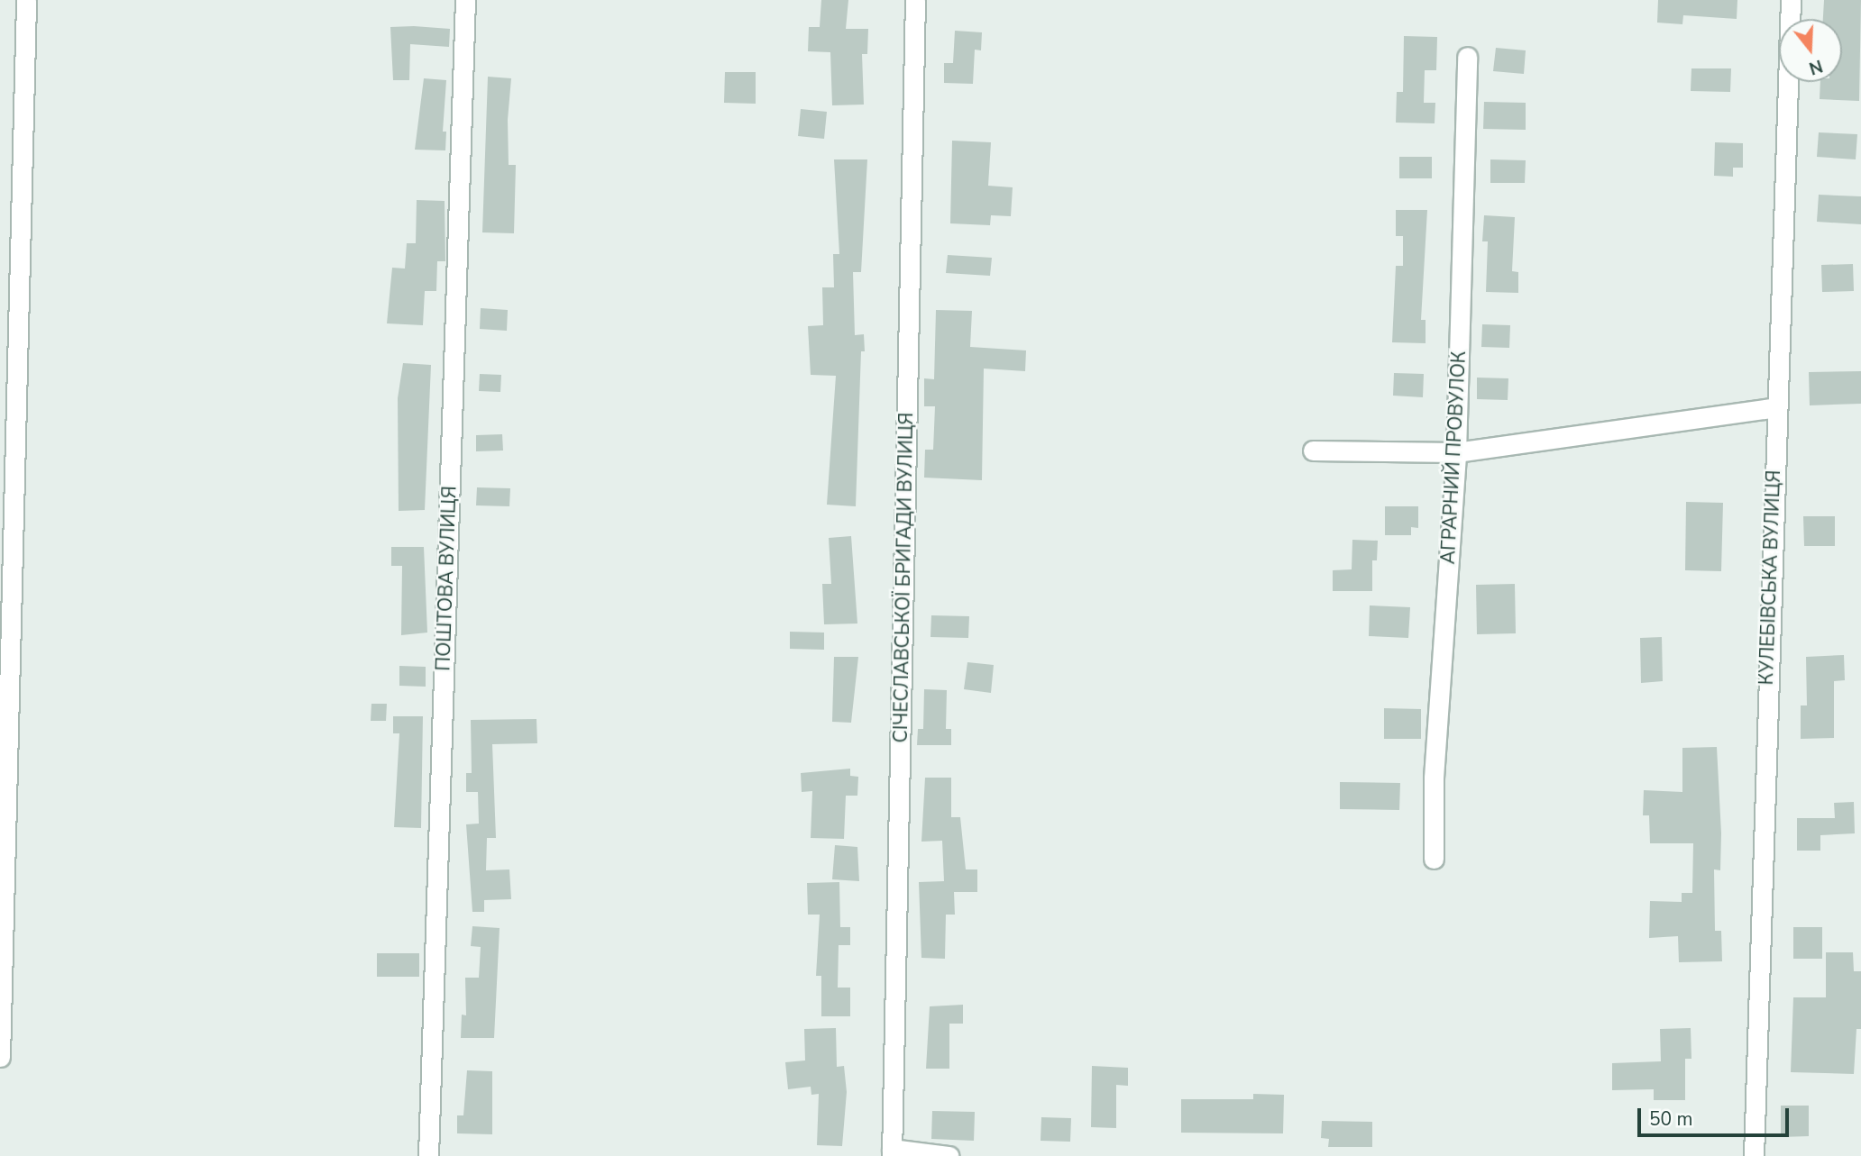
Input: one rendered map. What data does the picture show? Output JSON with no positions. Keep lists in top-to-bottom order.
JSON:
{
  "streets": {
    "street": [
      "АГРАРНИЙ ПРОВУЛОК",
      "СІЧЕСЛАВСЬКОЇ БРИГАДИ ВУЛИЦЯ",
      "КУЛЕБІВСЬКА ВУЛИЦЯ",
      "ПОШТОВА ВУЛИЦЯ"
    ]
  },
  "scale_bar": "50 m",
  "north": "bottom"
}
